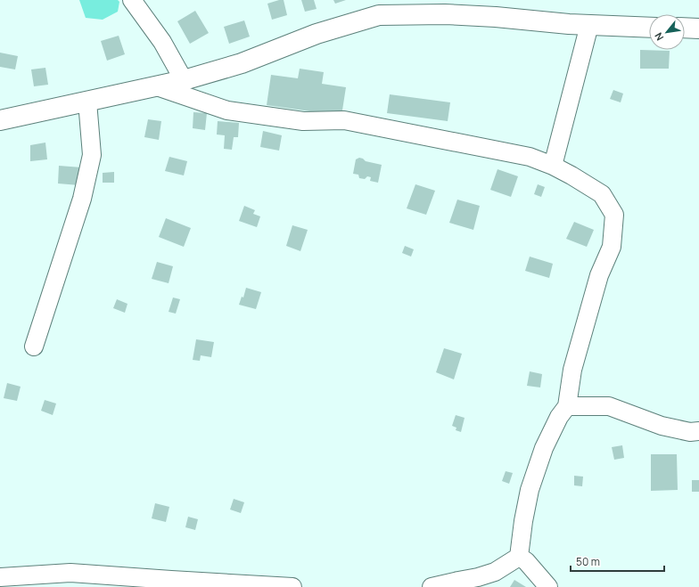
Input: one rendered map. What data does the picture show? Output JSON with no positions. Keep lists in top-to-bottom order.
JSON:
{
  "scale_bar": "50 m",
  "north": "bottom left"
}
